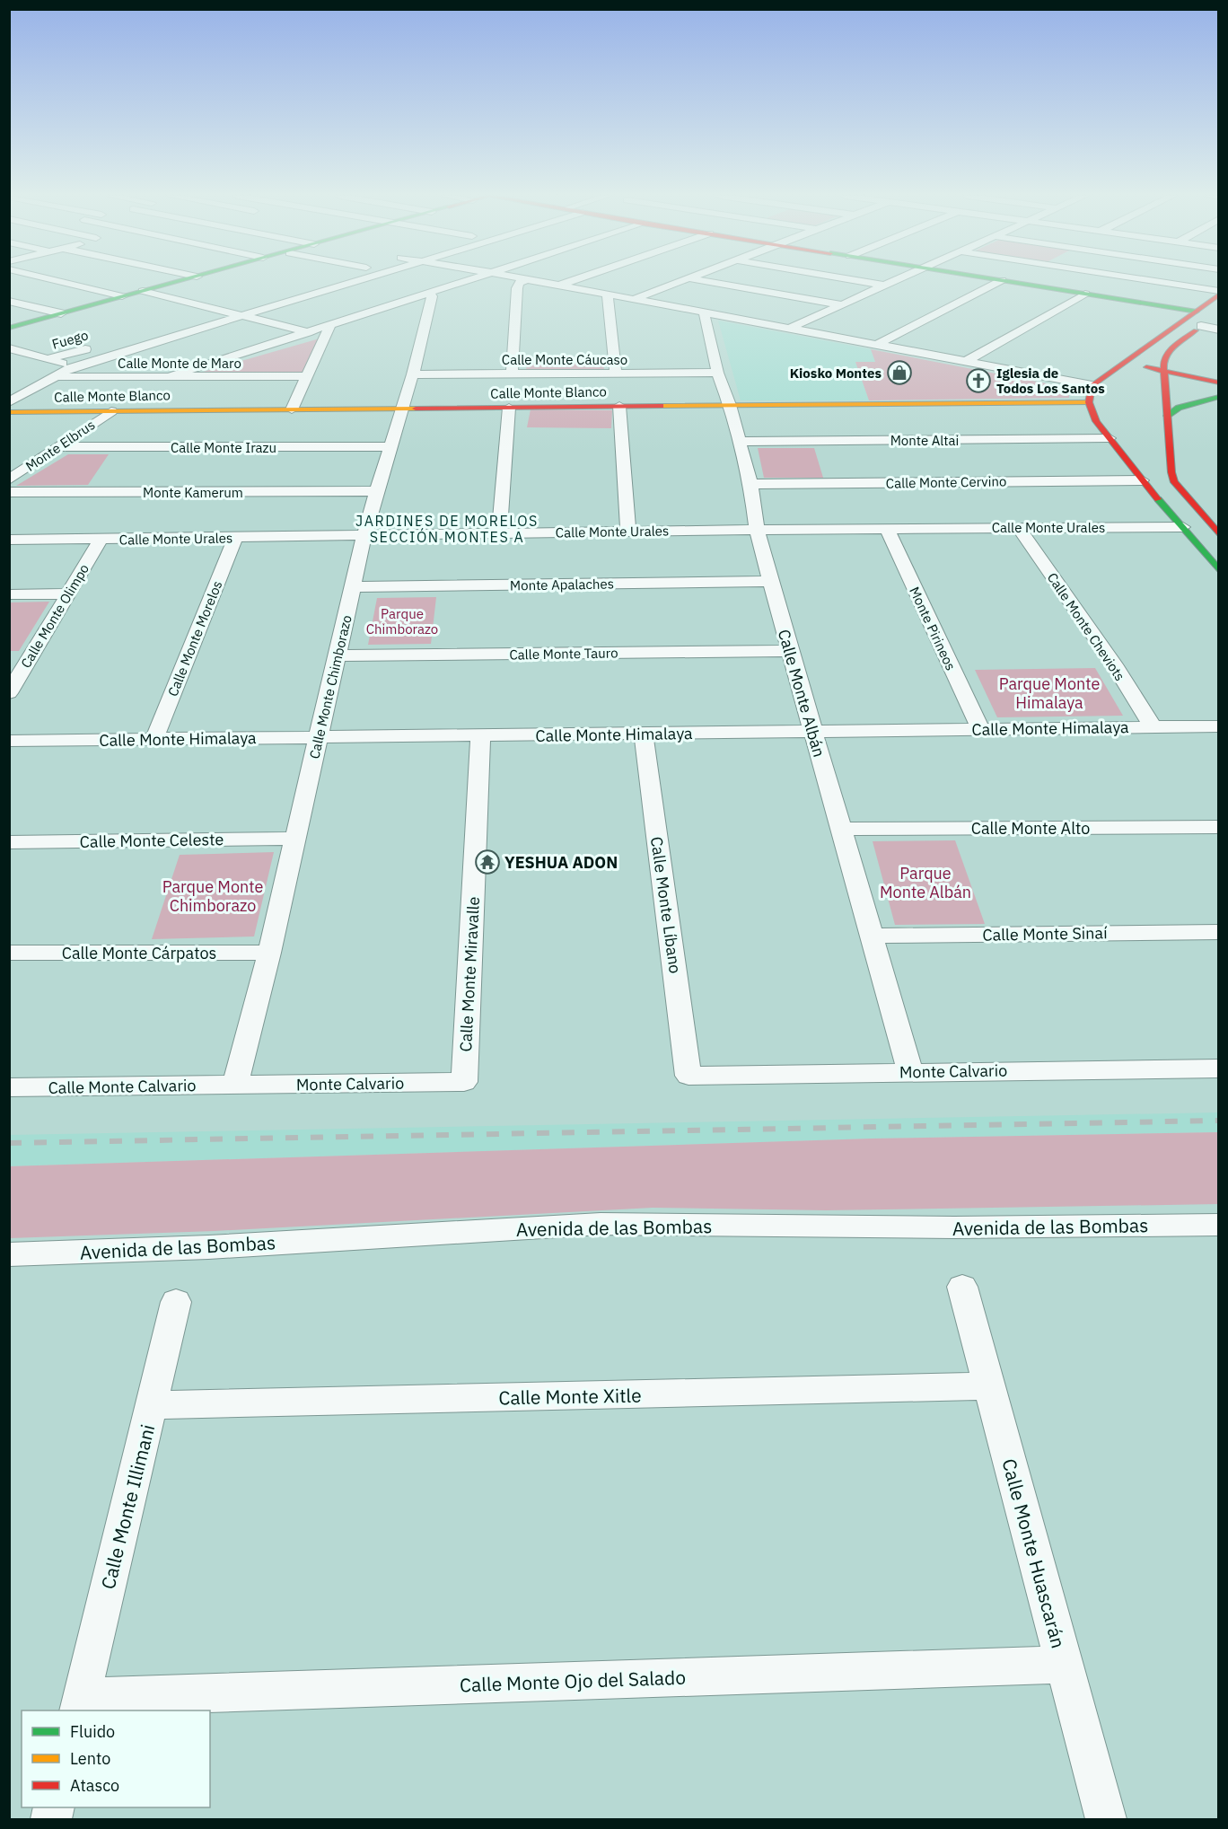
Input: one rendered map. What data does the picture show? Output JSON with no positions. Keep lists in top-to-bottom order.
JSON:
{
  "streets": {
    "street": [
      "Fuego",
      "Calle Monte Cáucaso",
      "Calle Monte de Maro",
      "Calle Monte Blanco",
      "Monte Altai",
      "Monte Elbrus",
      "Calle Monte Irazu",
      "Calle Monte Cervino",
      "Monte Kamerum",
      "Calle Monte Urales",
      "Monte Apalaches",
      "Calle Monte Olimpo",
      "Calle Monte Cheviots",
      "Monte Pirineos",
      "Calle Monte Morelos",
      "Calle Monte Tauro",
      "Calle Monte Chimborazo",
      "Calle Monte Albán",
      "Calle Monte Himalaya",
      "Calle Monte Alto",
      "Calle Monte Celeste",
      "Calle Monte Líbano",
      "Calle Monte Sinaí",
      "Calle Monte Cárpatos",
      "Calle Monte Miravalle",
      "Monte Calvario",
      "Calle Monte Calvario",
      "Avenida de las Bombas",
      "Calle Monte Xitle",
      "Calle Monte Illimani",
      "Calle Monte Huascarán",
      "Calle Monte Ojo del Salado"
    ]
  },
  "crossings": [
    ["Calle Monte Cáucaso", "Calle Monte Chimborazo"],
    ["Calle Monte Cáucaso", "Calle Monte Albán"],
    ["Calle Monte Blanco", "Monte Elbrus"],
    ["Calle Monte Blanco", "Calle Monte Chimborazo"],
    ["Calle Monte Blanco", "Calle Monte Albán"],
    ["Monte Altai", "Calle Monte Albán"],
    ["Monte Elbrus", "Calle Monte Irazu"],
    ["Calle Monte Irazu", "Calle Monte Chimborazo"],
    ["Calle Monte Cervino", "Calle Monte Albán"],
    ["Monte Kamerum", "Calle Monte Chimborazo"],
    ["Calle Monte Urales", "Calle Monte Olimpo"],
    ["Calle Monte Urales", "Calle Monte Cheviots"],
    ["Calle Monte Urales", "Monte Pirineos"],
    ["Calle Monte Urales", "Calle Monte Morelos"],
    ["Calle Monte Urales", "Calle Monte Chimborazo"],
    ["Calle Monte Urales", "Calle Monte Albán"],
    ["Monte Apalaches", "Calle Monte Chimborazo"],
    ["Monte Apalaches", "Calle Monte Albán"],
    ["Calle Monte Cheviots", "Calle Monte Himalaya"],
    ["Monte Pirineos", "Calle Monte Himalaya"],
    ["Calle Monte Morelos", "Calle Monte Himalaya"],
    ["Calle Monte Tauro", "Calle Monte Chimborazo"],
    ["Calle Monte Tauro", "Calle Monte Albán"],
    ["Calle Monte Chimborazo", "Calle Monte Himalaya"],
    ["Calle Monte Chimborazo", "Calle Monte Celeste"],
    ["Calle Monte Chimborazo", "Calle Monte Cárpatos"],
    ["Calle Monte Chimborazo", "Monte Calvario"],
    ["Calle Monte Chimborazo", "Calle Monte Calvario"],
    ["Calle Monte Albán", "Calle Monte Himalaya"],
    ["Calle Monte Albán", "Calle Monte Alto"],
    ["Calle Monte Albán", "Calle Monte Sinaí"],
    ["Calle Monte Albán", "Monte Calvario"],
    ["Calle Monte Himalaya", "Calle Monte Líbano"],
    ["Calle Monte Himalaya", "Calle Monte Miravalle"],
    ["Calle Monte Líbano", "Monte Calvario"],
    ["Calle Monte Miravalle", "Monte Calvario"],
    ["Monte Calvario", "Calle Monte Calvario"],
    ["Calle Monte Xitle", "Calle Monte Illimani"],
    ["Calle Monte Xitle", "Calle Monte Huascarán"],
    ["Calle Monte Illimani", "Calle Monte Ojo del Salado"],
    ["Calle Monte Huascarán", "Calle Monte Ojo del Salado"]
  ],
  "districts": ["JARDINES DE MORELOS SECCIÓN MONTES A"],
  "parks": [
    "Parque Chimborazo",
    "Parque Monte Himalaya",
    "Parque Monte Albán",
    "Parque Monte Chimborazo"
  ],
  "places": {
    "shop": ["Kiosko Montes"],
    "church": ["Iglesia de Todos Los Santos"],
    "temple": ["YESHUA ADON"]
  },
  "legend": ["Fluido", "Lento", "Atasco"]
}
